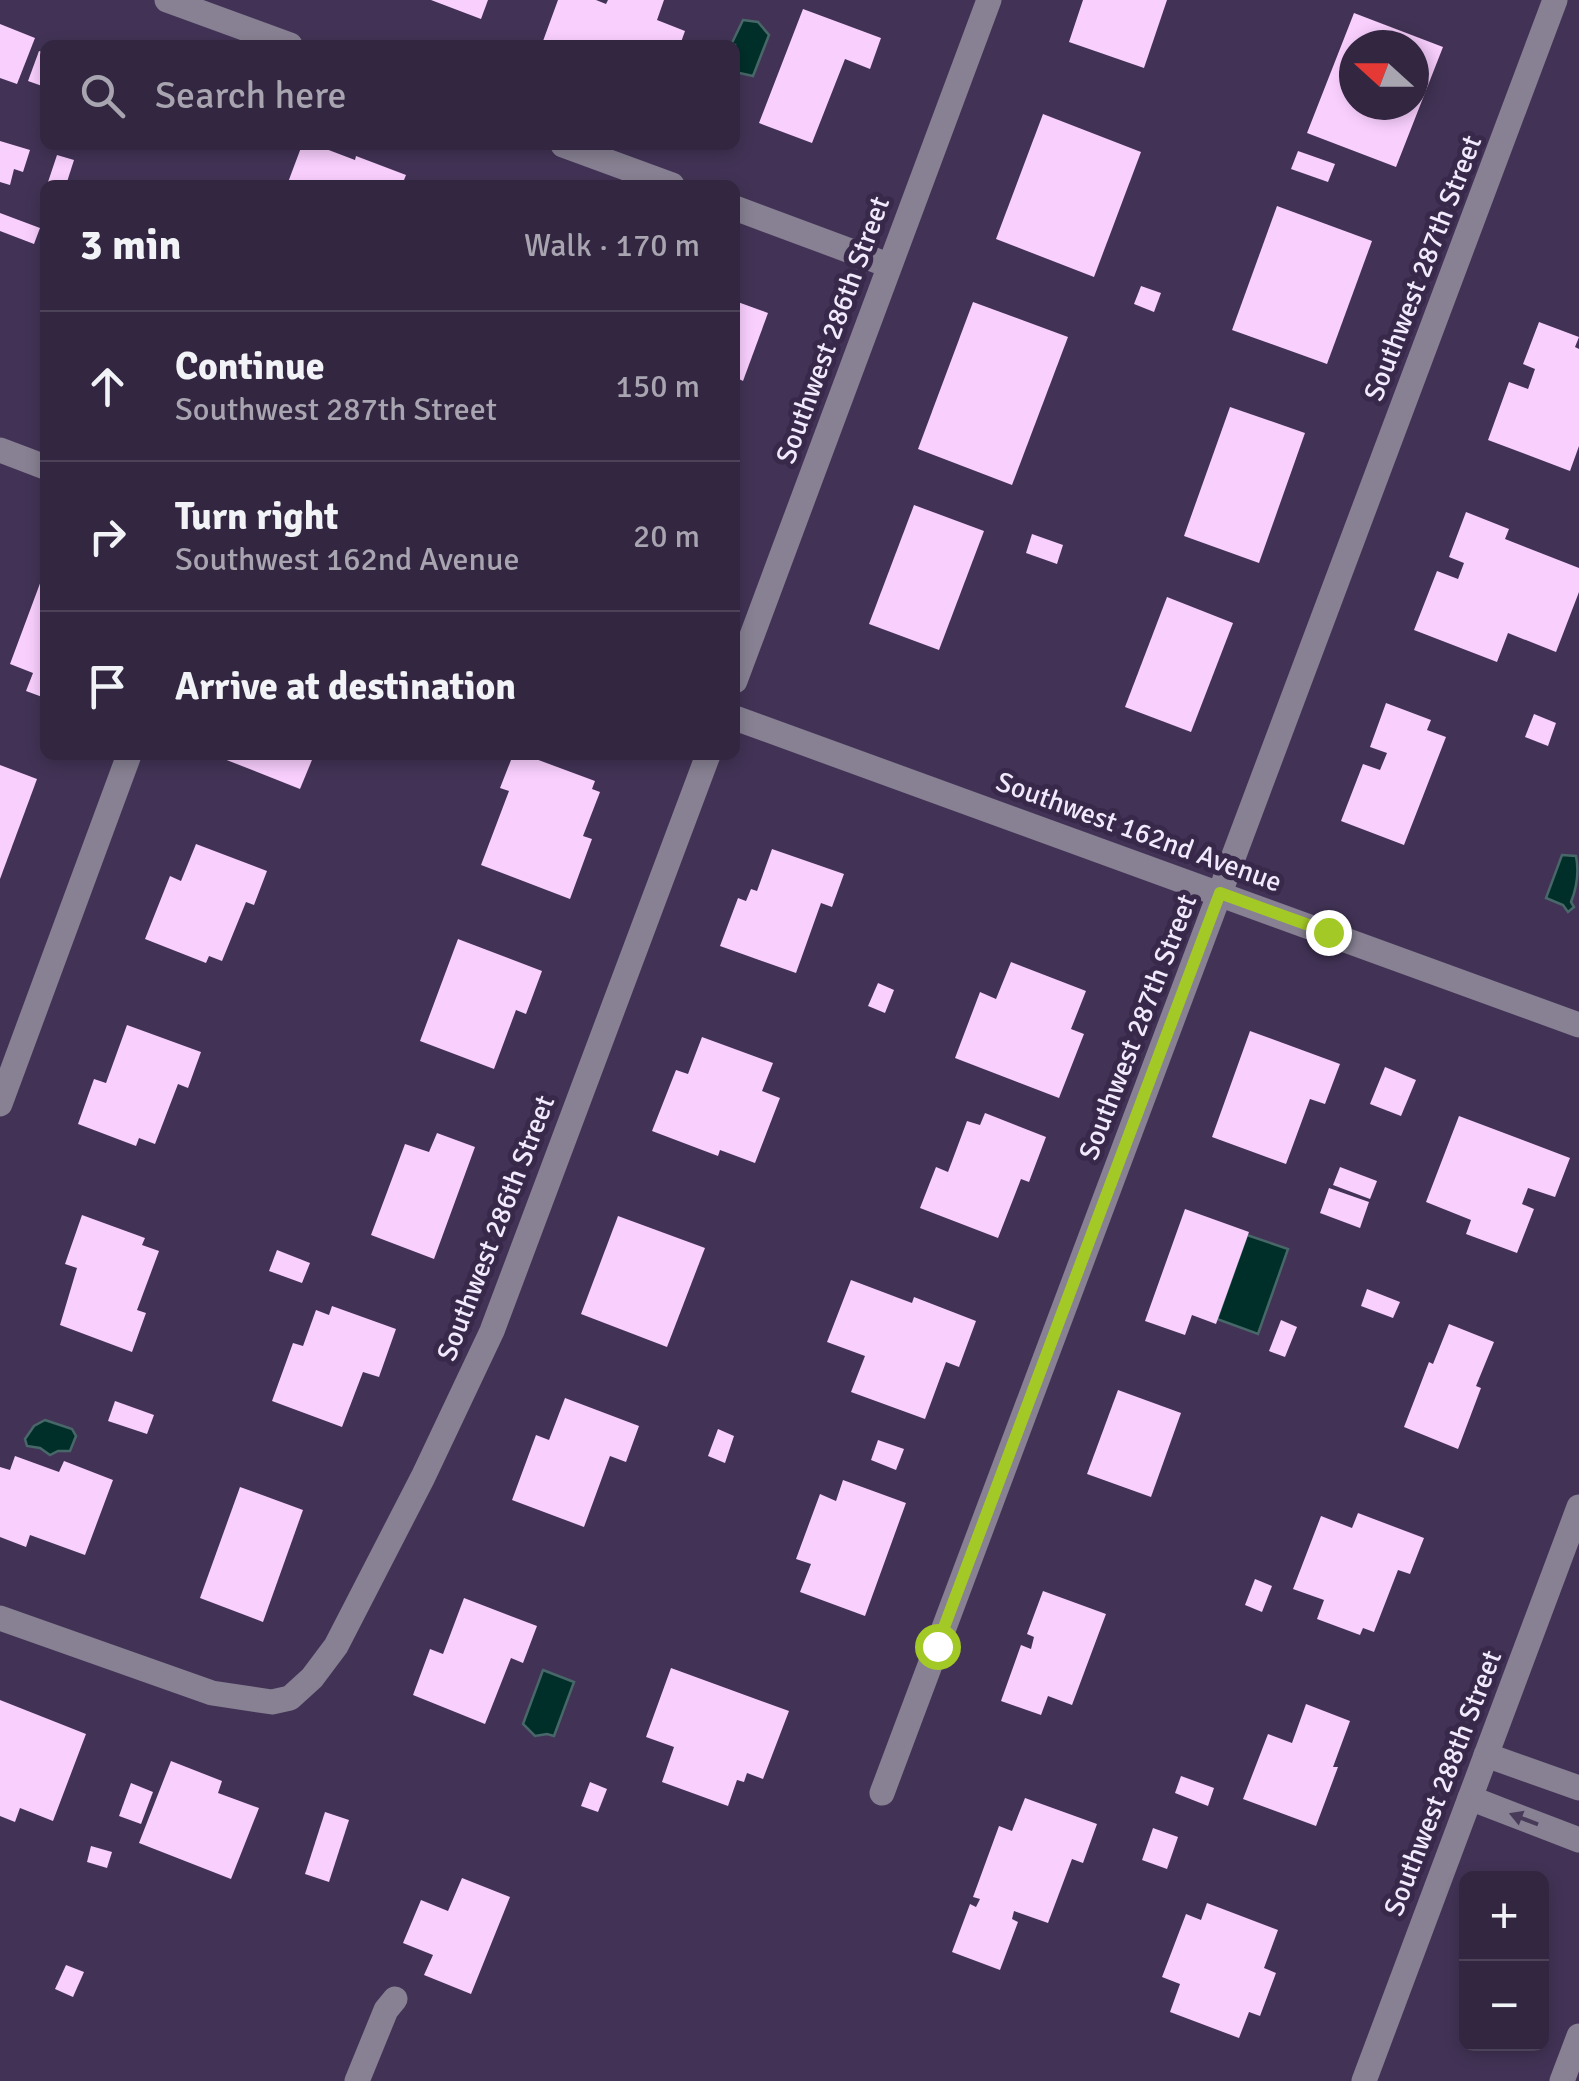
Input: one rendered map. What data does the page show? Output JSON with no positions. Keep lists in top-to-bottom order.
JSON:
{
  "streets": {
    "street": [
      "Southwest 287th Street",
      "Southwest 286th Street",
      "Southwest 162nd Avenue",
      "Southwest 288th Street"
    ]
  },
  "crossings": [
    ["Southwest 287th Street", "Southwest 162nd Avenue"]
  ],
  "north": "left",
  "page": {
    "search": "Search here",
    "heading": ["3 min", "Walk · 170 m"],
    "list": [
      ["Continue", "Southwest 287th Street", "150 m"],
      ["Turn right", "Southwest 162nd Avenue", "20 m"],
      "Arrive at destination"
    ],
    "map_buttons": ["+", "−"]
  }
}
